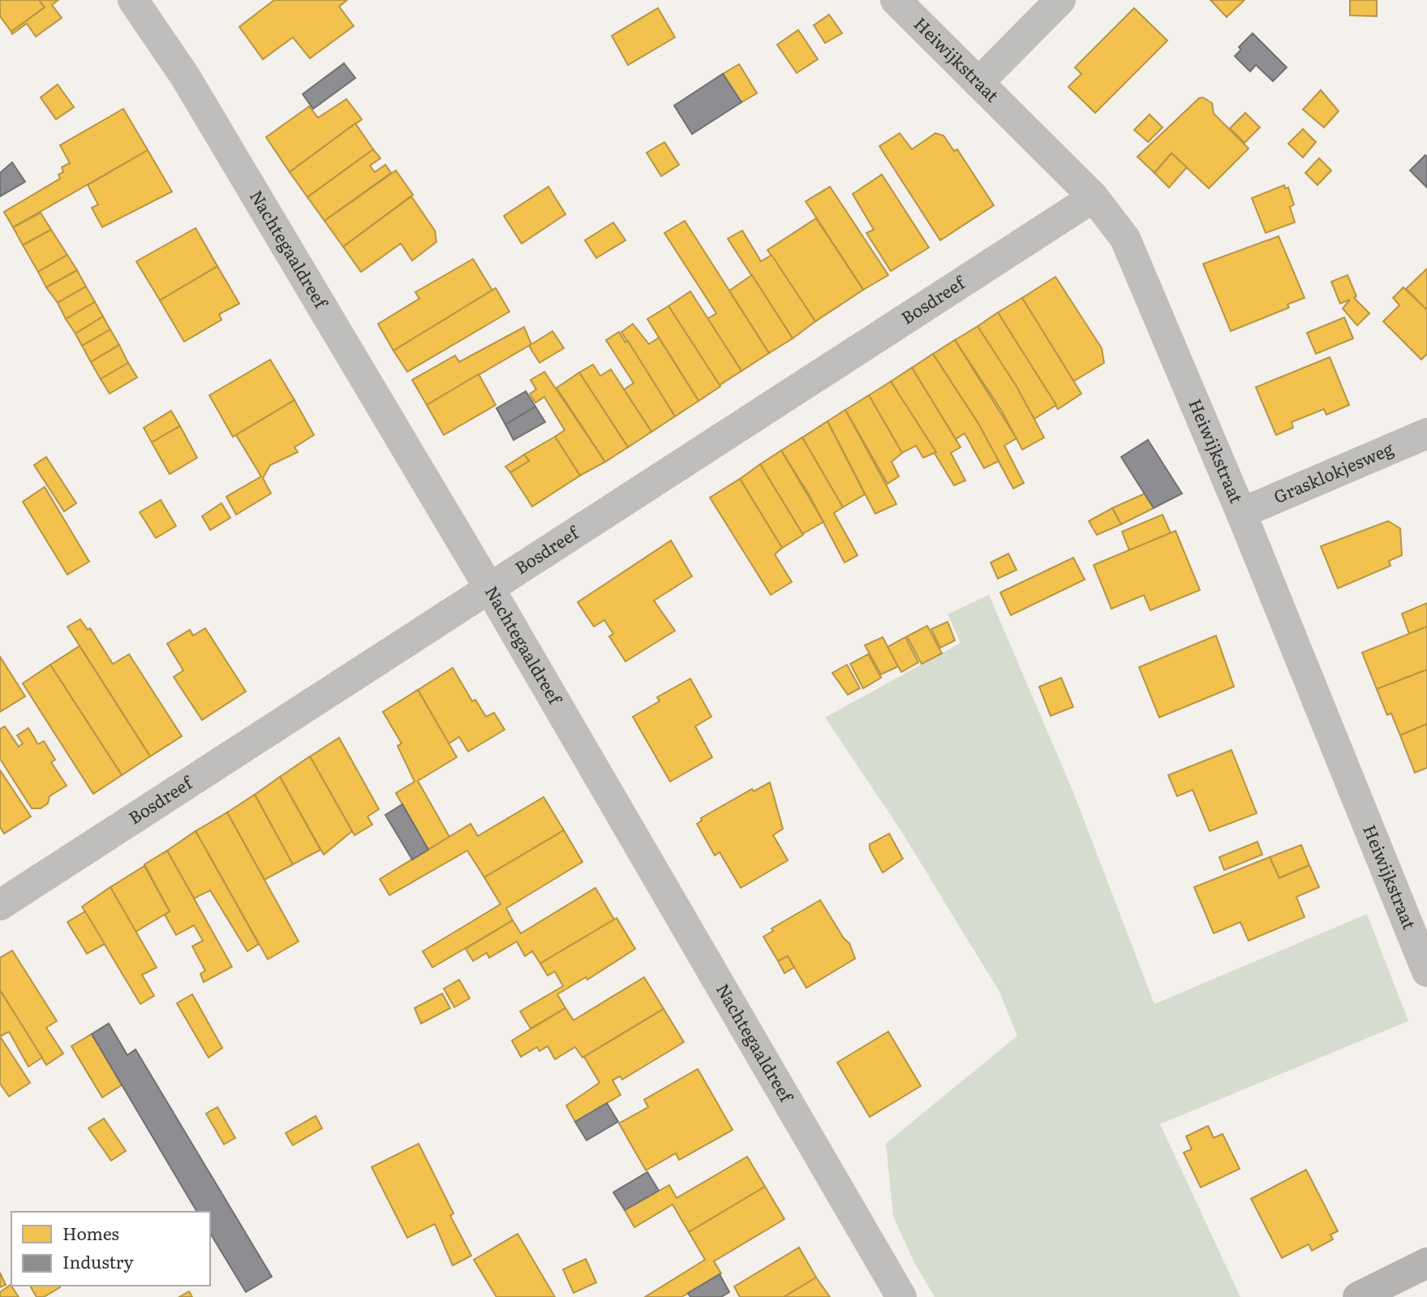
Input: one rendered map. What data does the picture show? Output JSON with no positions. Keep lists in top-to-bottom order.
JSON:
{
  "streets": {
    "street": [
      "Heiwijkstraat",
      "Nachtegaaldreef",
      "Bosdreef",
      "Grasklokjesweg"
    ]
  },
  "crossings": [
    ["Heiwijkstraat", "Bosdreef"],
    ["Heiwijkstraat", "Grasklokjesweg"],
    ["Nachtegaaldreef", "Bosdreef"]
  ],
  "legend": ["Homes", "Industry"]
}
